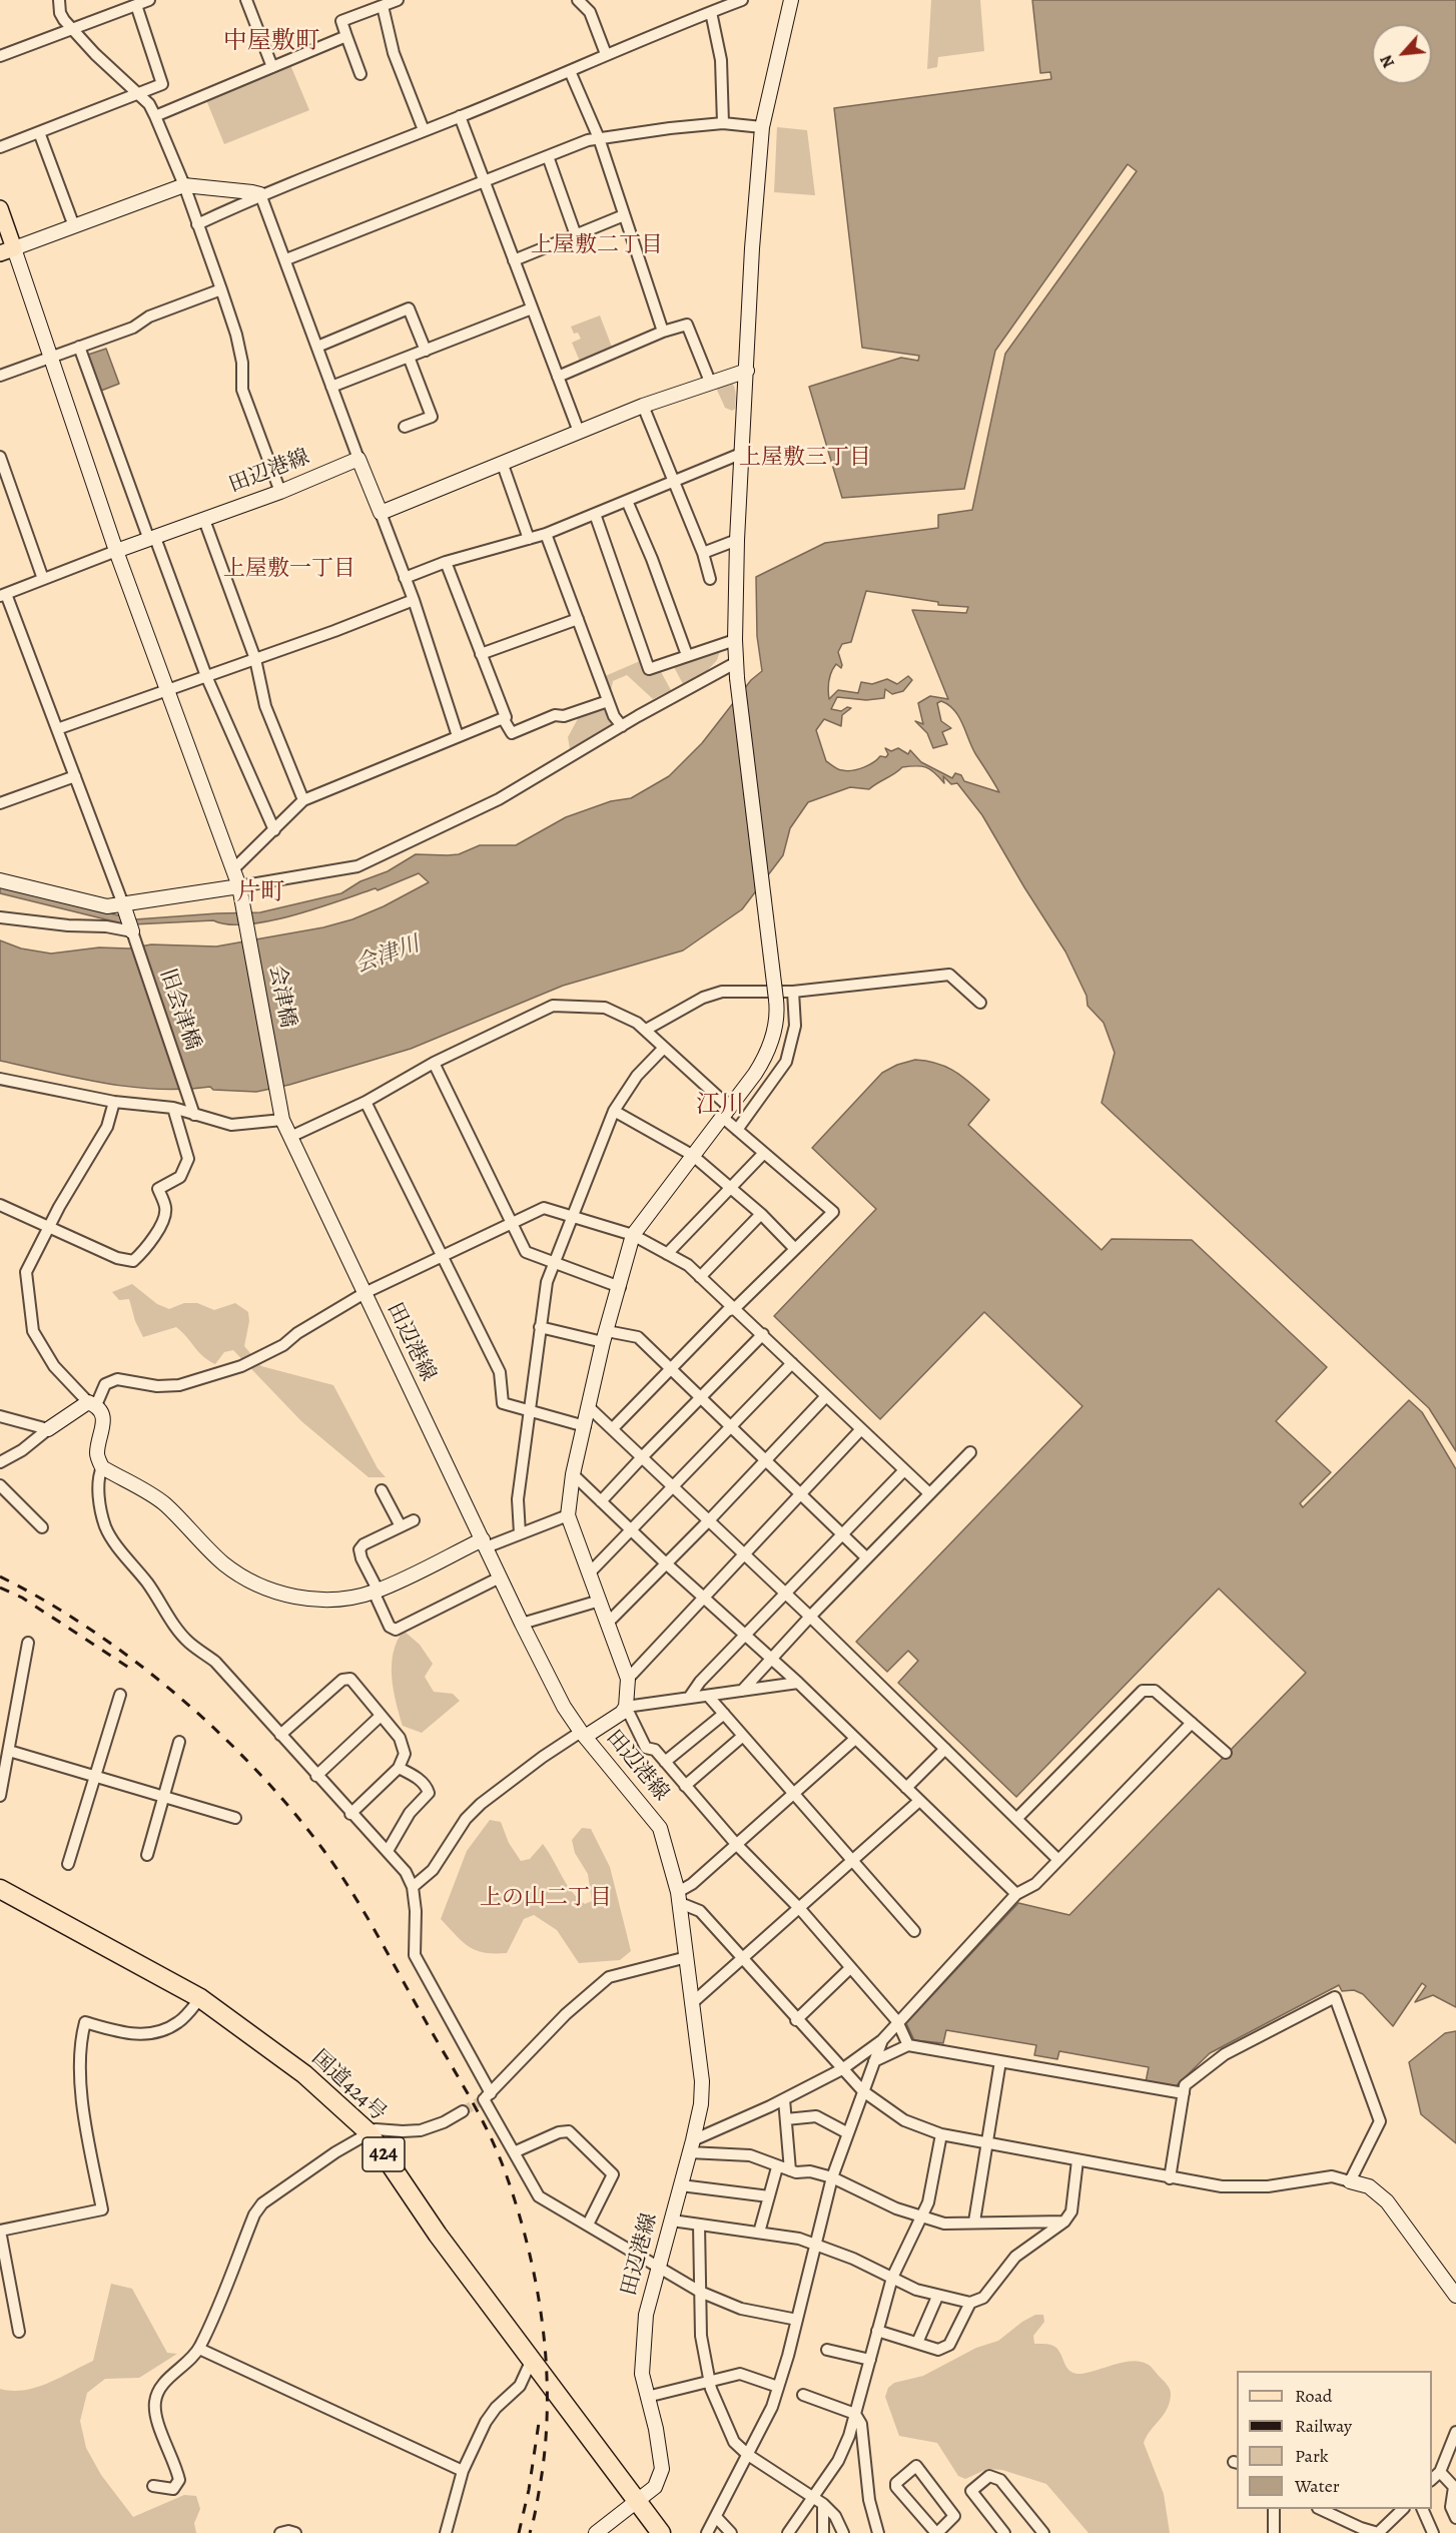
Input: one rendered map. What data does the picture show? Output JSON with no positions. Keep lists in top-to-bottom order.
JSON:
{
  "streets": {
    "highway": ["国道424号", "424"],
    "street": ["田辺港線", "会津橋", "旧会津橋"]
  },
  "crossings": [
    ["田辺港線", "会津橋"],
    ["田辺港線", "国道424号"]
  ],
  "districts": [
    "中屋敷町",
    "上屋敷二丁目",
    "上屋敷三丁目",
    "上屋敷一丁目",
    "片町",
    "江川",
    "上の山二丁目"
  ],
  "water": ["会津川"],
  "legend": [
    "Road",
    "Railway",
    "Park",
    "Water"
  ],
  "north": "bottom left"
}
